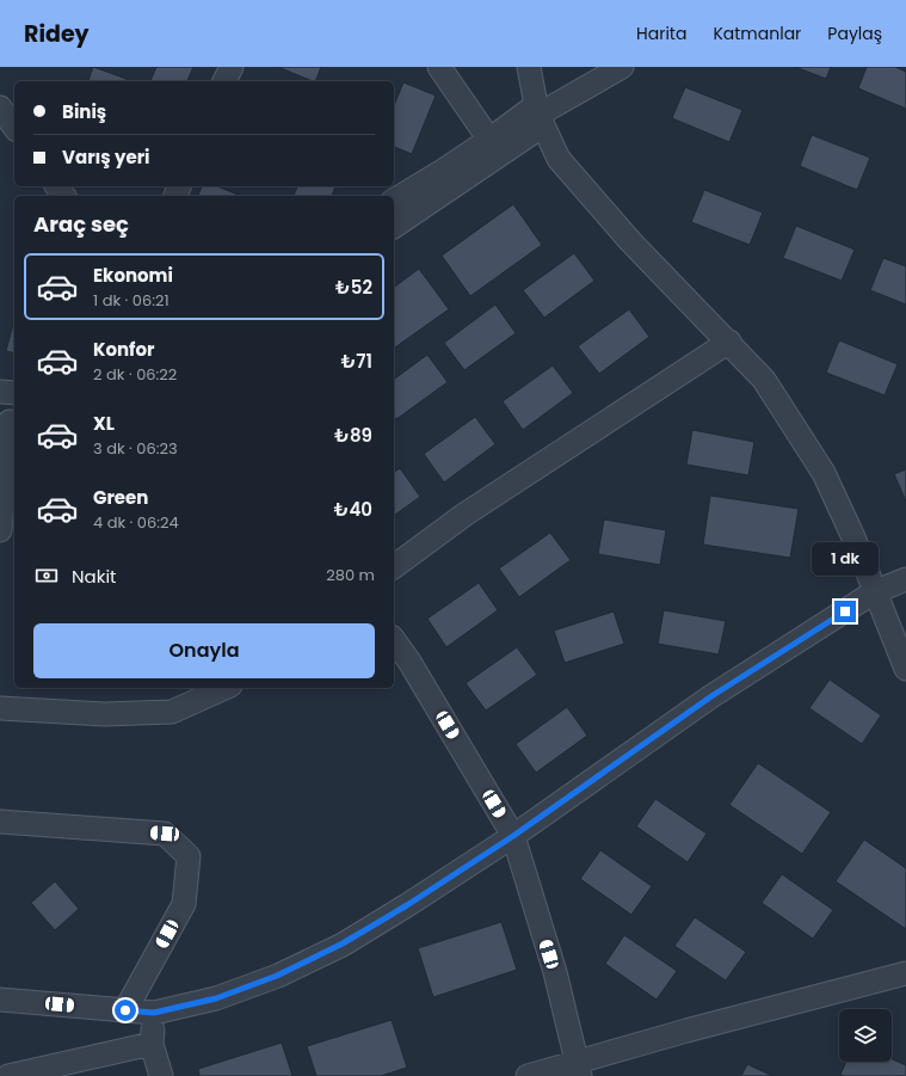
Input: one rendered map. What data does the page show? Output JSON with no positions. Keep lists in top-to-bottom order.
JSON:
{
  "page": {
    "header": "Ridey",
    "nav": ["Harita", "Katmanlar", "Paylaş"],
    "banner": ["Biniş", "Varış yeri"],
    "heading": "Araç seç",
    "list": [
      {
        "name": "Ekonomi",
        "note": "1 dk · 06:21",
        "value": "₺52"
      },
      {
        "name": "Konfor",
        "note": "2 dk · 06:22",
        "value": "₺71"
      },
      {
        "name": "XL",
        "note": "3 dk · 06:23",
        "value": "₺89"
      },
      {
        "name": "Green",
        "note": "4 dk · 06:24",
        "value": "₺40"
      }
    ],
    "bubble": "1 dk",
    "pay": ["Nakit", "280 m"],
    "buttons": "Onayla"
  }
}
